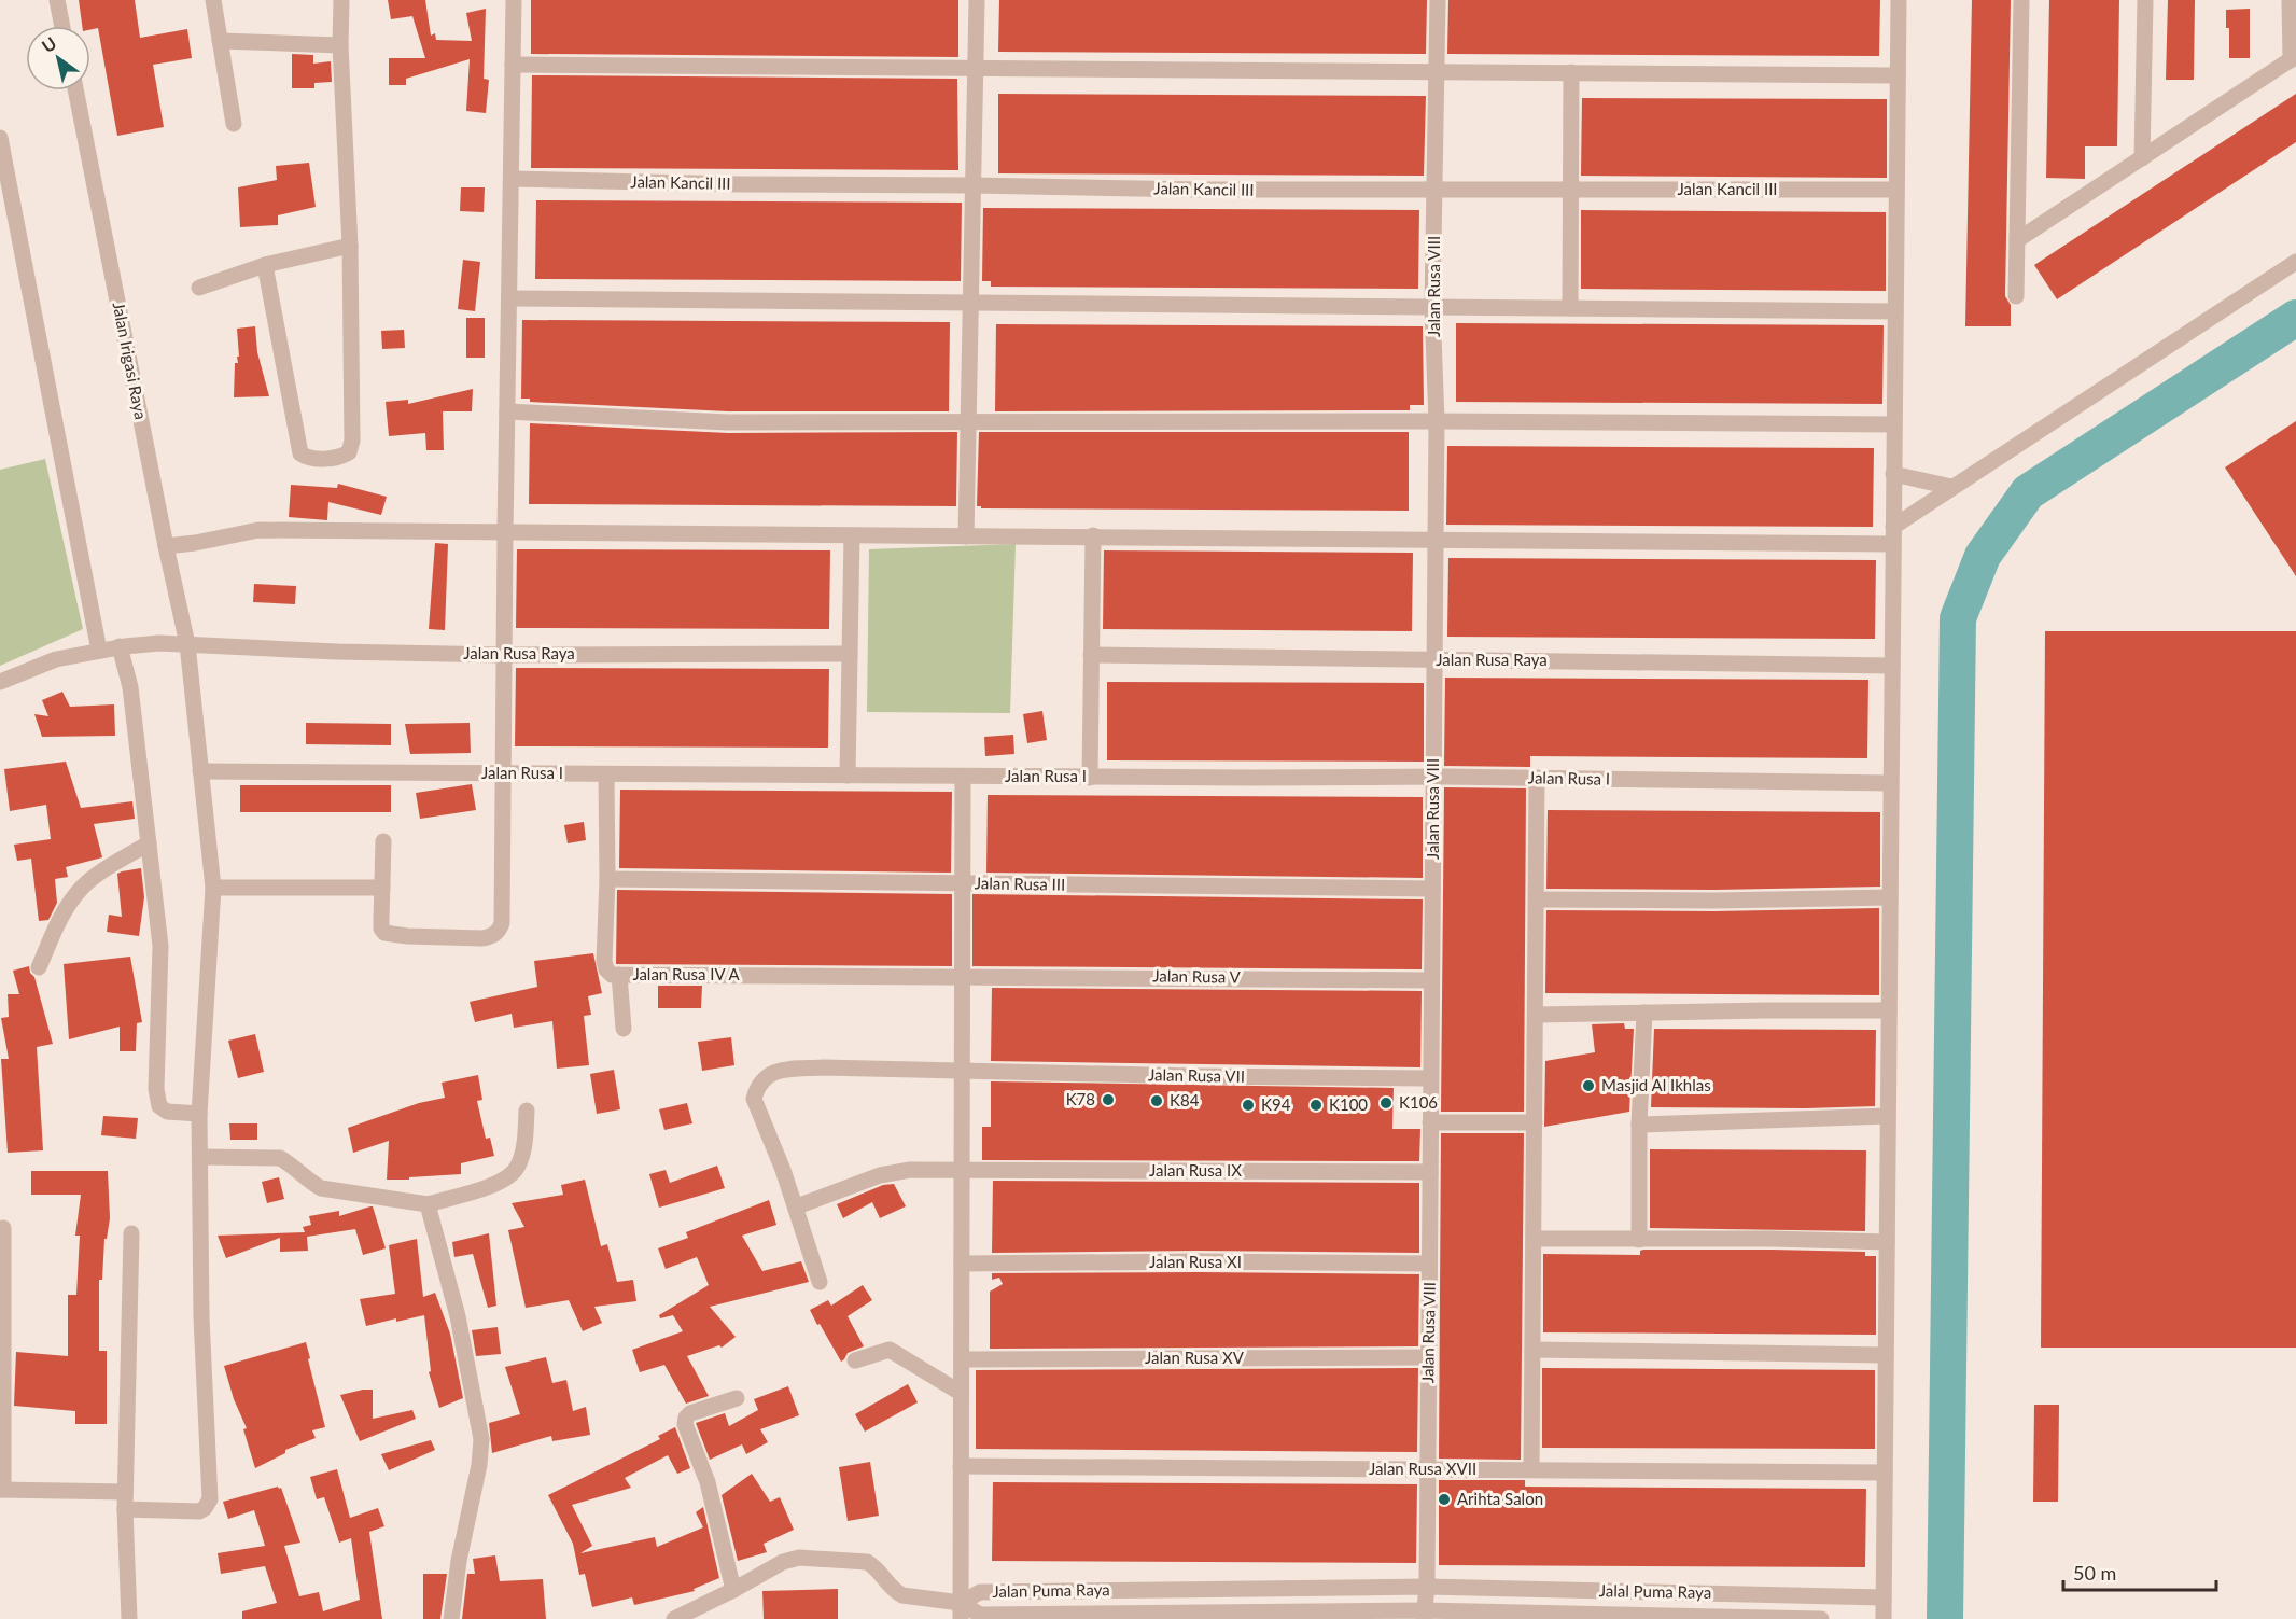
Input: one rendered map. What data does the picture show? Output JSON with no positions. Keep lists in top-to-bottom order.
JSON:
{
  "streets": {
    "street": [
      "Jalan Kancil III",
      "Jalan Rusa VIII",
      "Jalan Irigasi Raya",
      "Jalan Rusa Raya",
      "Jalan Rusa I",
      "Jalan Rusa III",
      "Jalan Rusa IV A",
      "Jalan Rusa V",
      "Jalan Rusa VII",
      "Jalan Rusa IX",
      "Jalan Rusa XI",
      "Jalan Rusa XV",
      "Jalan Rusa XVII",
      "Jalan Puma Raya",
      "Jalal Puma Raya"
    ]
  },
  "crossings": [
    ["Jalan Kancil III", "Jalan Rusa VIII"],
    ["Jalan Rusa VIII", "Jalan Rusa Raya"],
    ["Jalan Rusa VIII", "Jalan Rusa I"],
    ["Jalan Rusa VIII", "Jalan Rusa III"],
    ["Jalan Rusa VIII", "Jalan Rusa V"],
    ["Jalan Rusa VIII", "Jalan Rusa VII"],
    ["Jalan Rusa VIII", "Jalan Rusa IX"],
    ["Jalan Rusa VIII", "Jalan Rusa XI"],
    ["Jalan Rusa VIII", "Jalan Rusa XV"],
    ["Jalan Rusa VIII", "Jalan Rusa XVII"],
    ["Jalan Rusa VIII", "Jalan Puma Raya"],
    ["Jalan Rusa VIII", "Jalal Puma Raya"],
    ["Jalan Irigasi Raya", "Jalan Rusa Raya"],
    ["Jalan Irigasi Raya", "Jalan Rusa I"],
    ["Jalan Rusa I", "Jalan Rusa IV A"],
    ["Jalan Rusa III", "Jalan Rusa IV A"],
    ["Jalan Rusa IV A", "Jalan Rusa V"],
    ["Jalan Rusa VII", "Jalan Rusa IX"],
    ["Jalan Puma Raya", "Jalal Puma Raya"]
  ],
  "places": [
    "Masjid Al Ikhlas",
    "K78",
    "K84",
    "K106",
    "K94",
    "K100",
    "Arihta Salon"
  ],
  "scale_bar": "50 m",
  "north": "top left"
}
